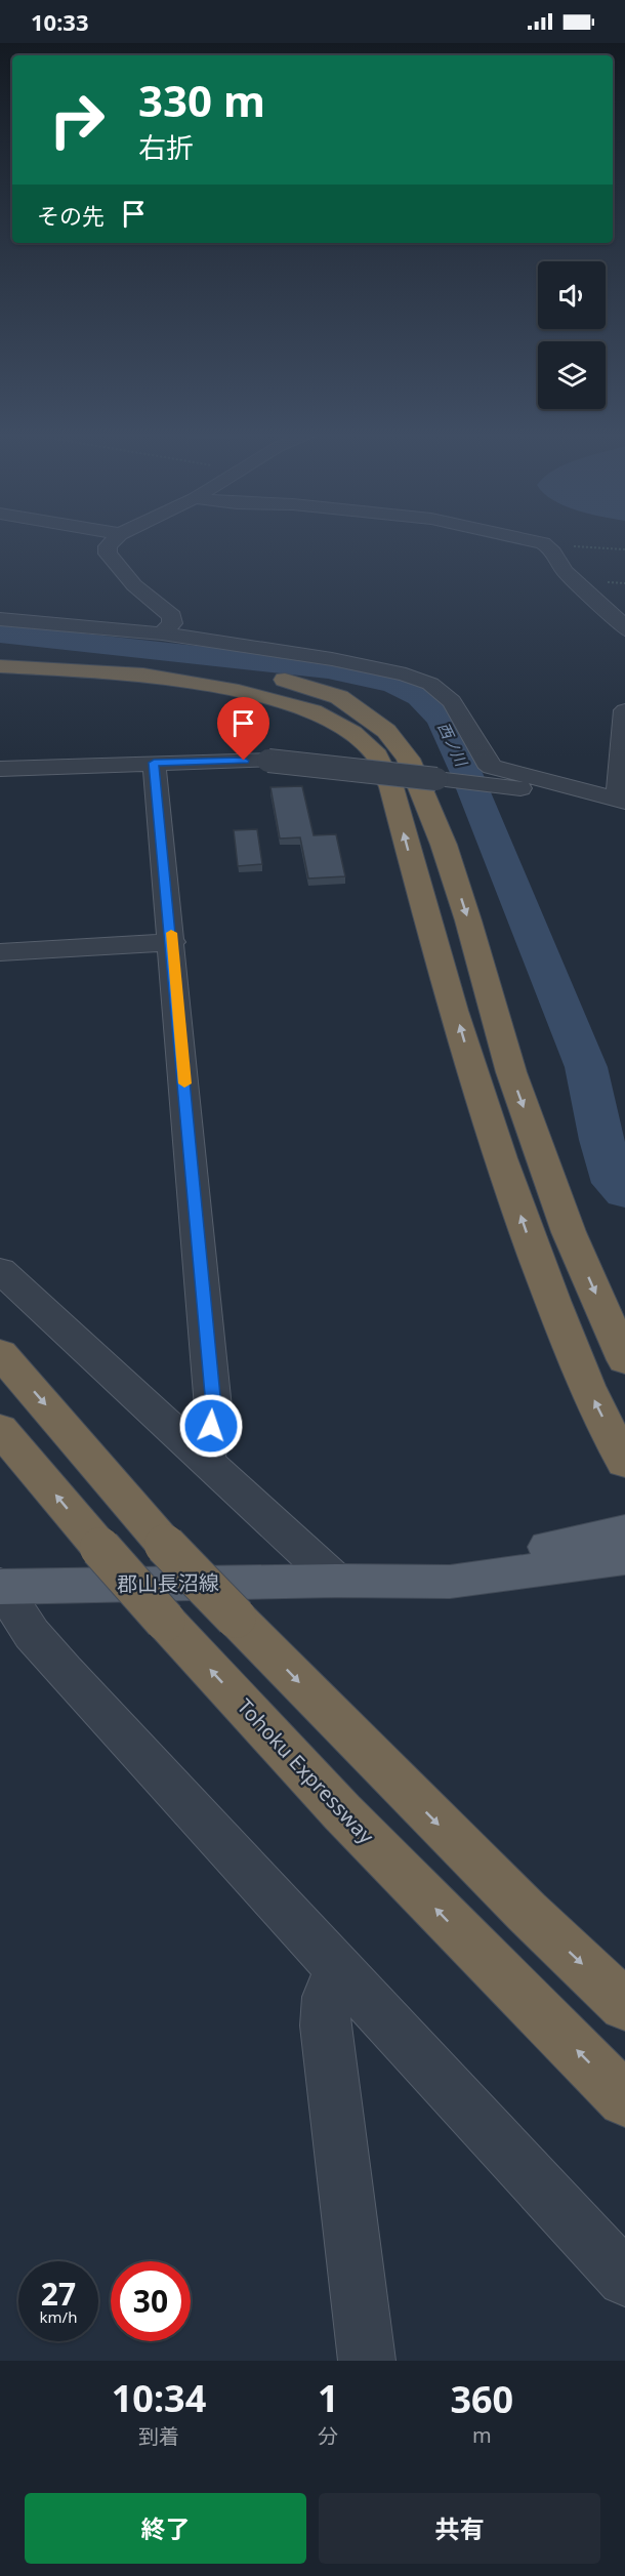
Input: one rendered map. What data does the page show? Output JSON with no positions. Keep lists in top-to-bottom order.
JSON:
{
  "streets": {
    "highway": ["Tohoku Expressway"],
    "main road": ["郡山長沼線"]
  },
  "water": ["西ノ川"],
  "page": {
    "status": "10:33",
    "turn": ["330 m", "右折"],
    "then": "その先",
    "speed": "27 km/h",
    "limit": "30",
    "eta": [
      "10:34",
      "到着",
      "1",
      "分",
      "360",
      "m"
    ],
    "buttons": ["終了", "共有"]
  }
}
